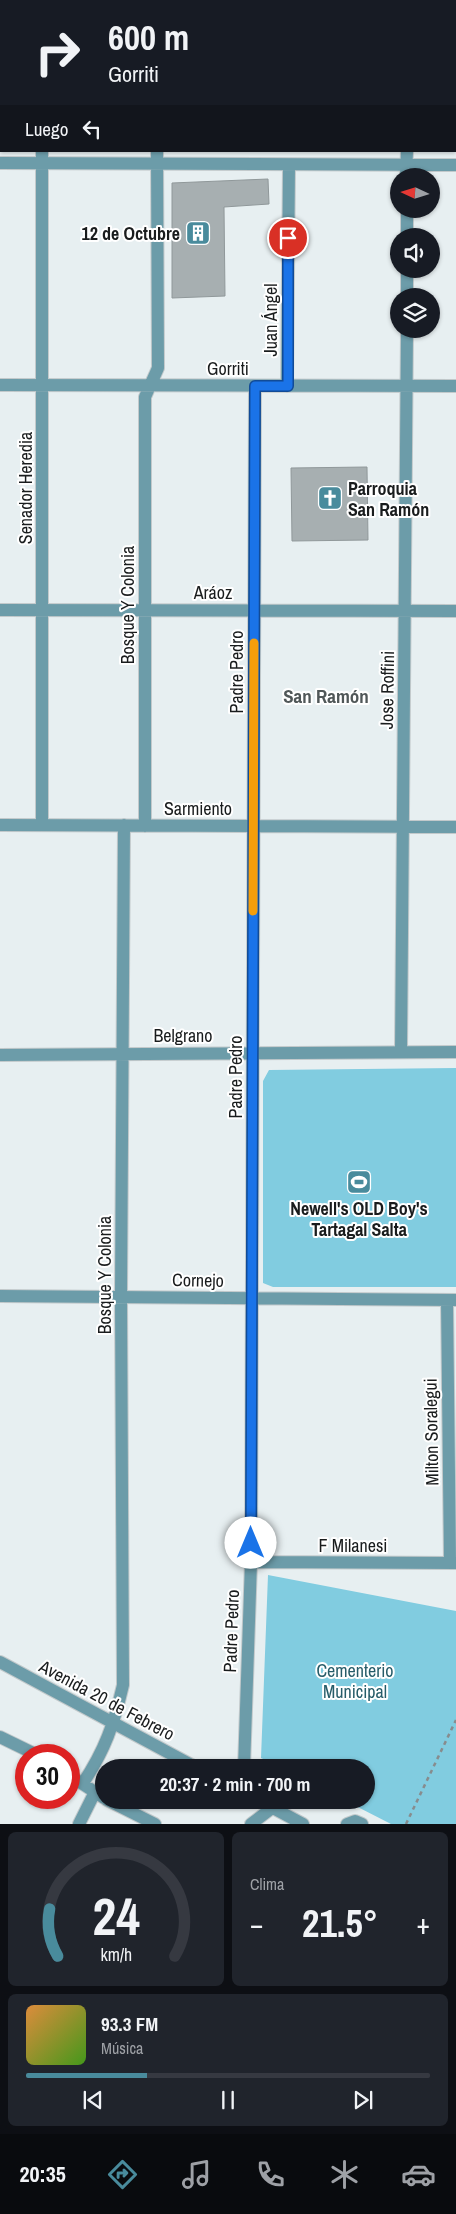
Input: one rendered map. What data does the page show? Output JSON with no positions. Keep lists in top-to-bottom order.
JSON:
{
  "streets": {
    "street": [
      "Juan Ángel",
      "Gorriti",
      "Senador Heredia",
      "Aráoz",
      "Bosque Y Colonia",
      "Padre Pedro",
      "Jose Roffini",
      "Sarmiento",
      "Belgrano",
      "Cornejo",
      "Milton Soralegui",
      "F Milanesi",
      "Avenida 20 de Febrero"
    ]
  },
  "crossings": [
    ["Juan Ángel", "Gorriti"],
    ["Gorriti", "Senador Heredia"],
    ["Gorriti", "Bosque Y Colonia"],
    ["Gorriti", "Padre Pedro"],
    ["Gorriti", "Jose Roffini"],
    ["Senador Heredia", "Aráoz"],
    ["Senador Heredia", "Sarmiento"],
    ["Aráoz", "Bosque Y Colonia"],
    ["Aráoz", "Padre Pedro"],
    ["Aráoz", "Jose Roffini"],
    ["Bosque Y Colonia", "Sarmiento"],
    ["Bosque Y Colonia", "Belgrano"],
    ["Bosque Y Colonia", "Cornejo"],
    ["Bosque Y Colonia", "Avenida 20 de Febrero"],
    ["Padre Pedro", "Sarmiento"],
    ["Padre Pedro", "Belgrano"],
    ["Padre Pedro", "Cornejo"],
    ["Padre Pedro", "F Milanesi"],
    ["Jose Roffini", "Sarmiento"],
    ["Jose Roffini", "Belgrano"],
    ["Cornejo", "Milton Soralegui"],
    ["Milton Soralegui", "F Milanesi"]
  ],
  "districts": ["San Ramón"],
  "parks": ["Cementerio Municipal"],
  "places": {
    "building": ["12 de Octubre"],
    "church": ["Parroquia San Ramón"],
    "sports": ["Newell's OLD Boy's Tartagal Salta"]
  },
  "north": "left",
  "page": {
    "turn": ["600 m", "Gorriti"],
    "then": "Luego",
    "limit": "30",
    "trip": "20:37 · 2 min · 700 m",
    "tile": "Clima",
    "heat": ["−", "21.5°", "+"],
    "song": ["93.3 FM", "Música"],
    "tabs": "20:35",
    "gauge": ["24", "km/h"]
  }
}
